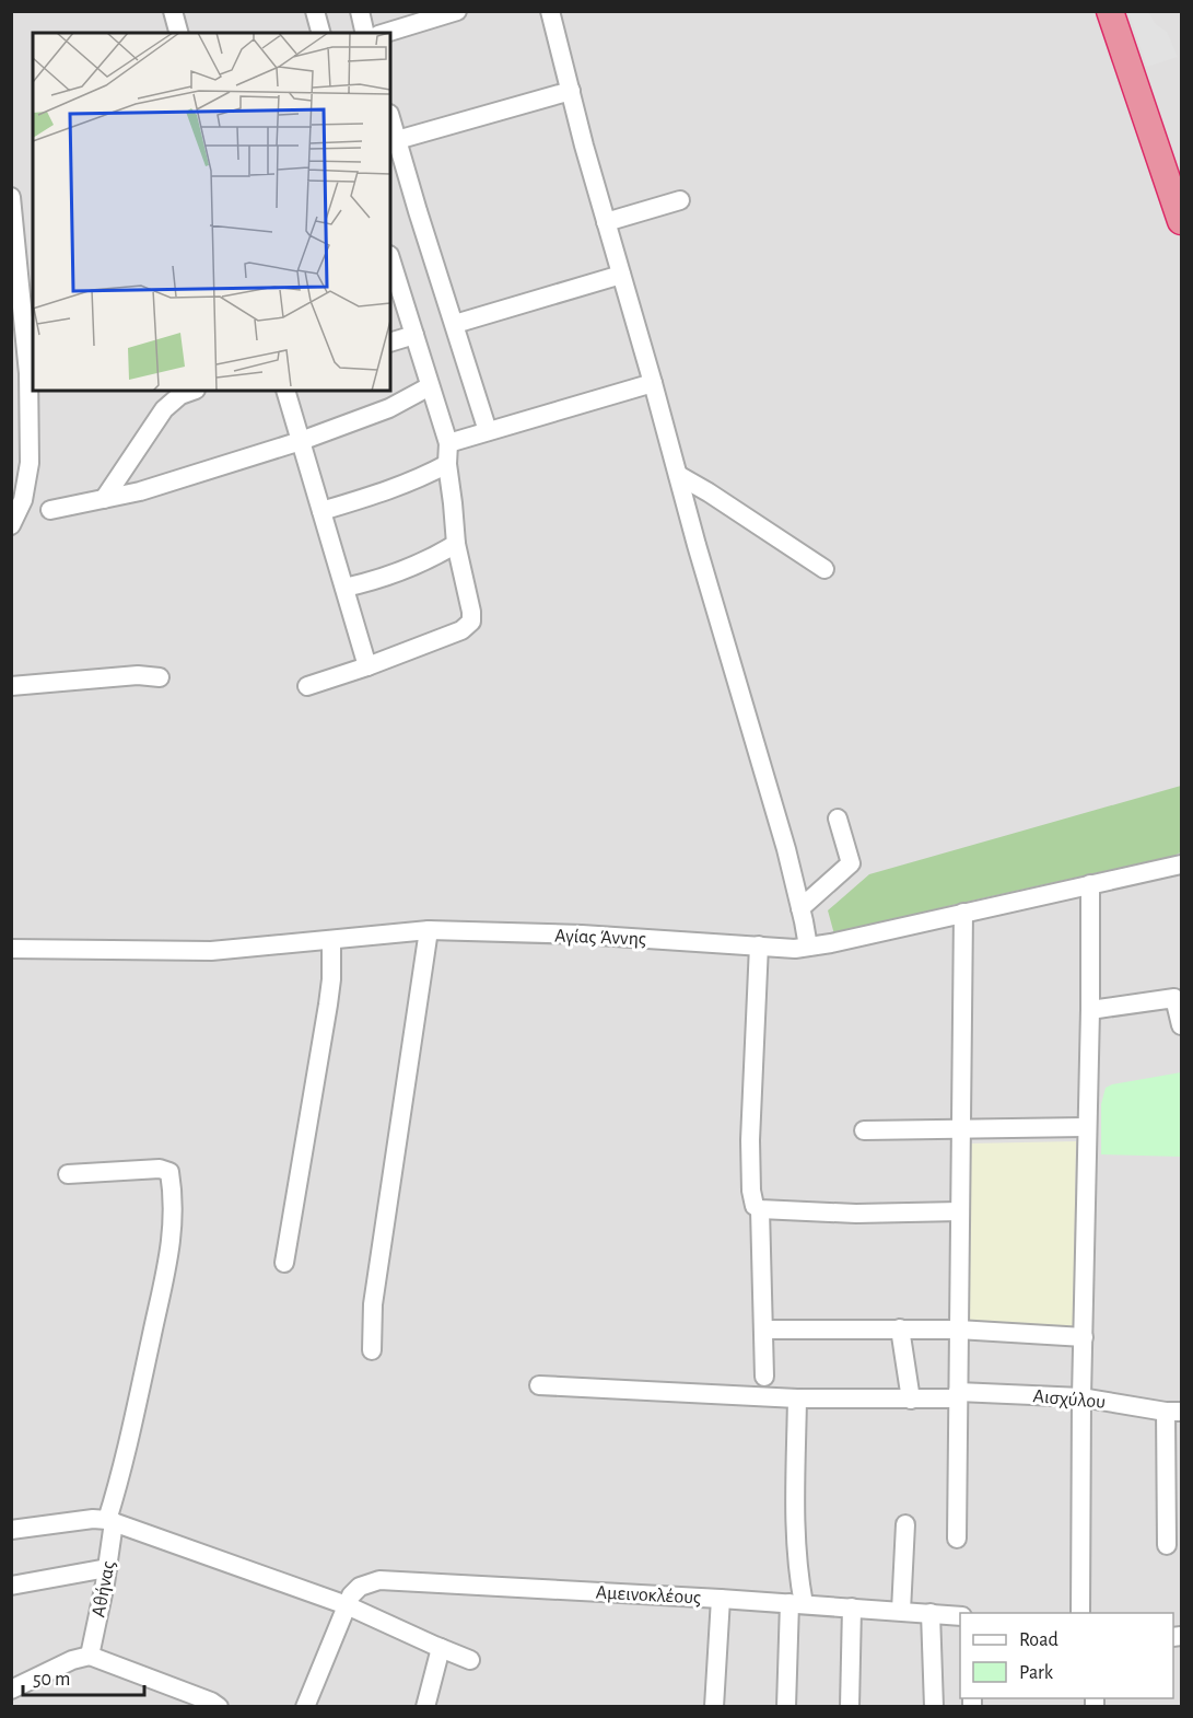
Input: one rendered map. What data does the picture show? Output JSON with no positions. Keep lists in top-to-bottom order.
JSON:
{
  "streets": {
    "street": [
      "Αγίας Άννης",
      "Αισχύλου",
      "Αθήνας",
      "Αμεινοκλέους"
    ]
  },
  "legend": ["Road", "Park"],
  "scale_bar": "50 m"
}
